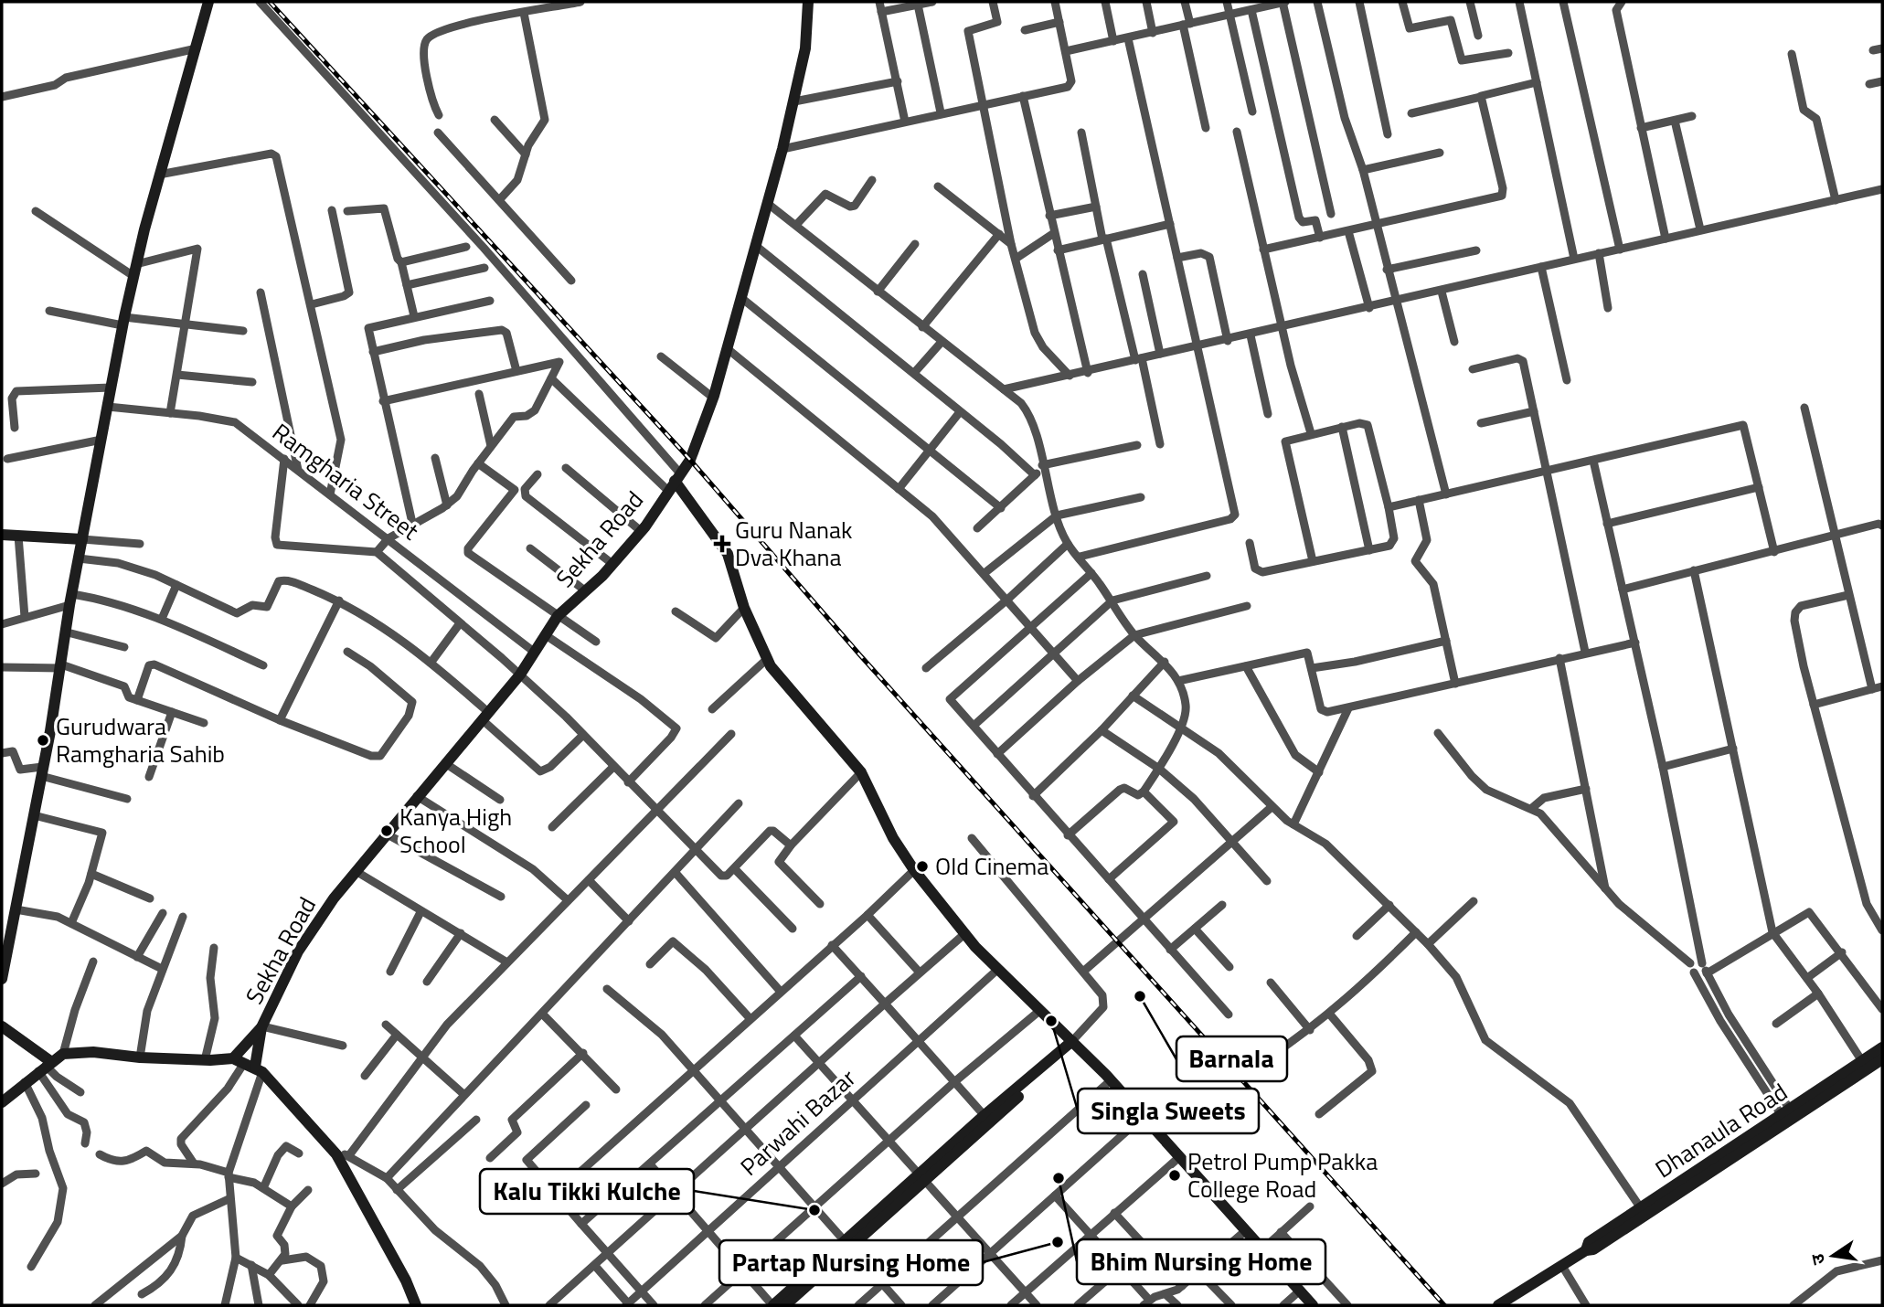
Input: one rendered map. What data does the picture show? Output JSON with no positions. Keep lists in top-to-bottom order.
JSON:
{
  "streets": {
    "street": [
      "Ramgharia Street",
      "Sekha Road",
      "Parwahi Bazar",
      "Dhanaula Road"
    ]
  },
  "crossings": [
    ["Ramgharia Street", "Sekha Road"]
  ],
  "places": {
    "health": ["Guru Nanak Dva Khana"],
    "other": [
      "Gurudwara Ramgharia Sahib",
      "Kanya High School",
      "Old Cinema",
      "Barnala",
      "Singla Sweets",
      "Petrol Pump Pakka College Road",
      "Bhim Nursing Home",
      "Kalu Tikki Kulche",
      "Partap Nursing Home"
    ]
  },
  "north": "left"
}
